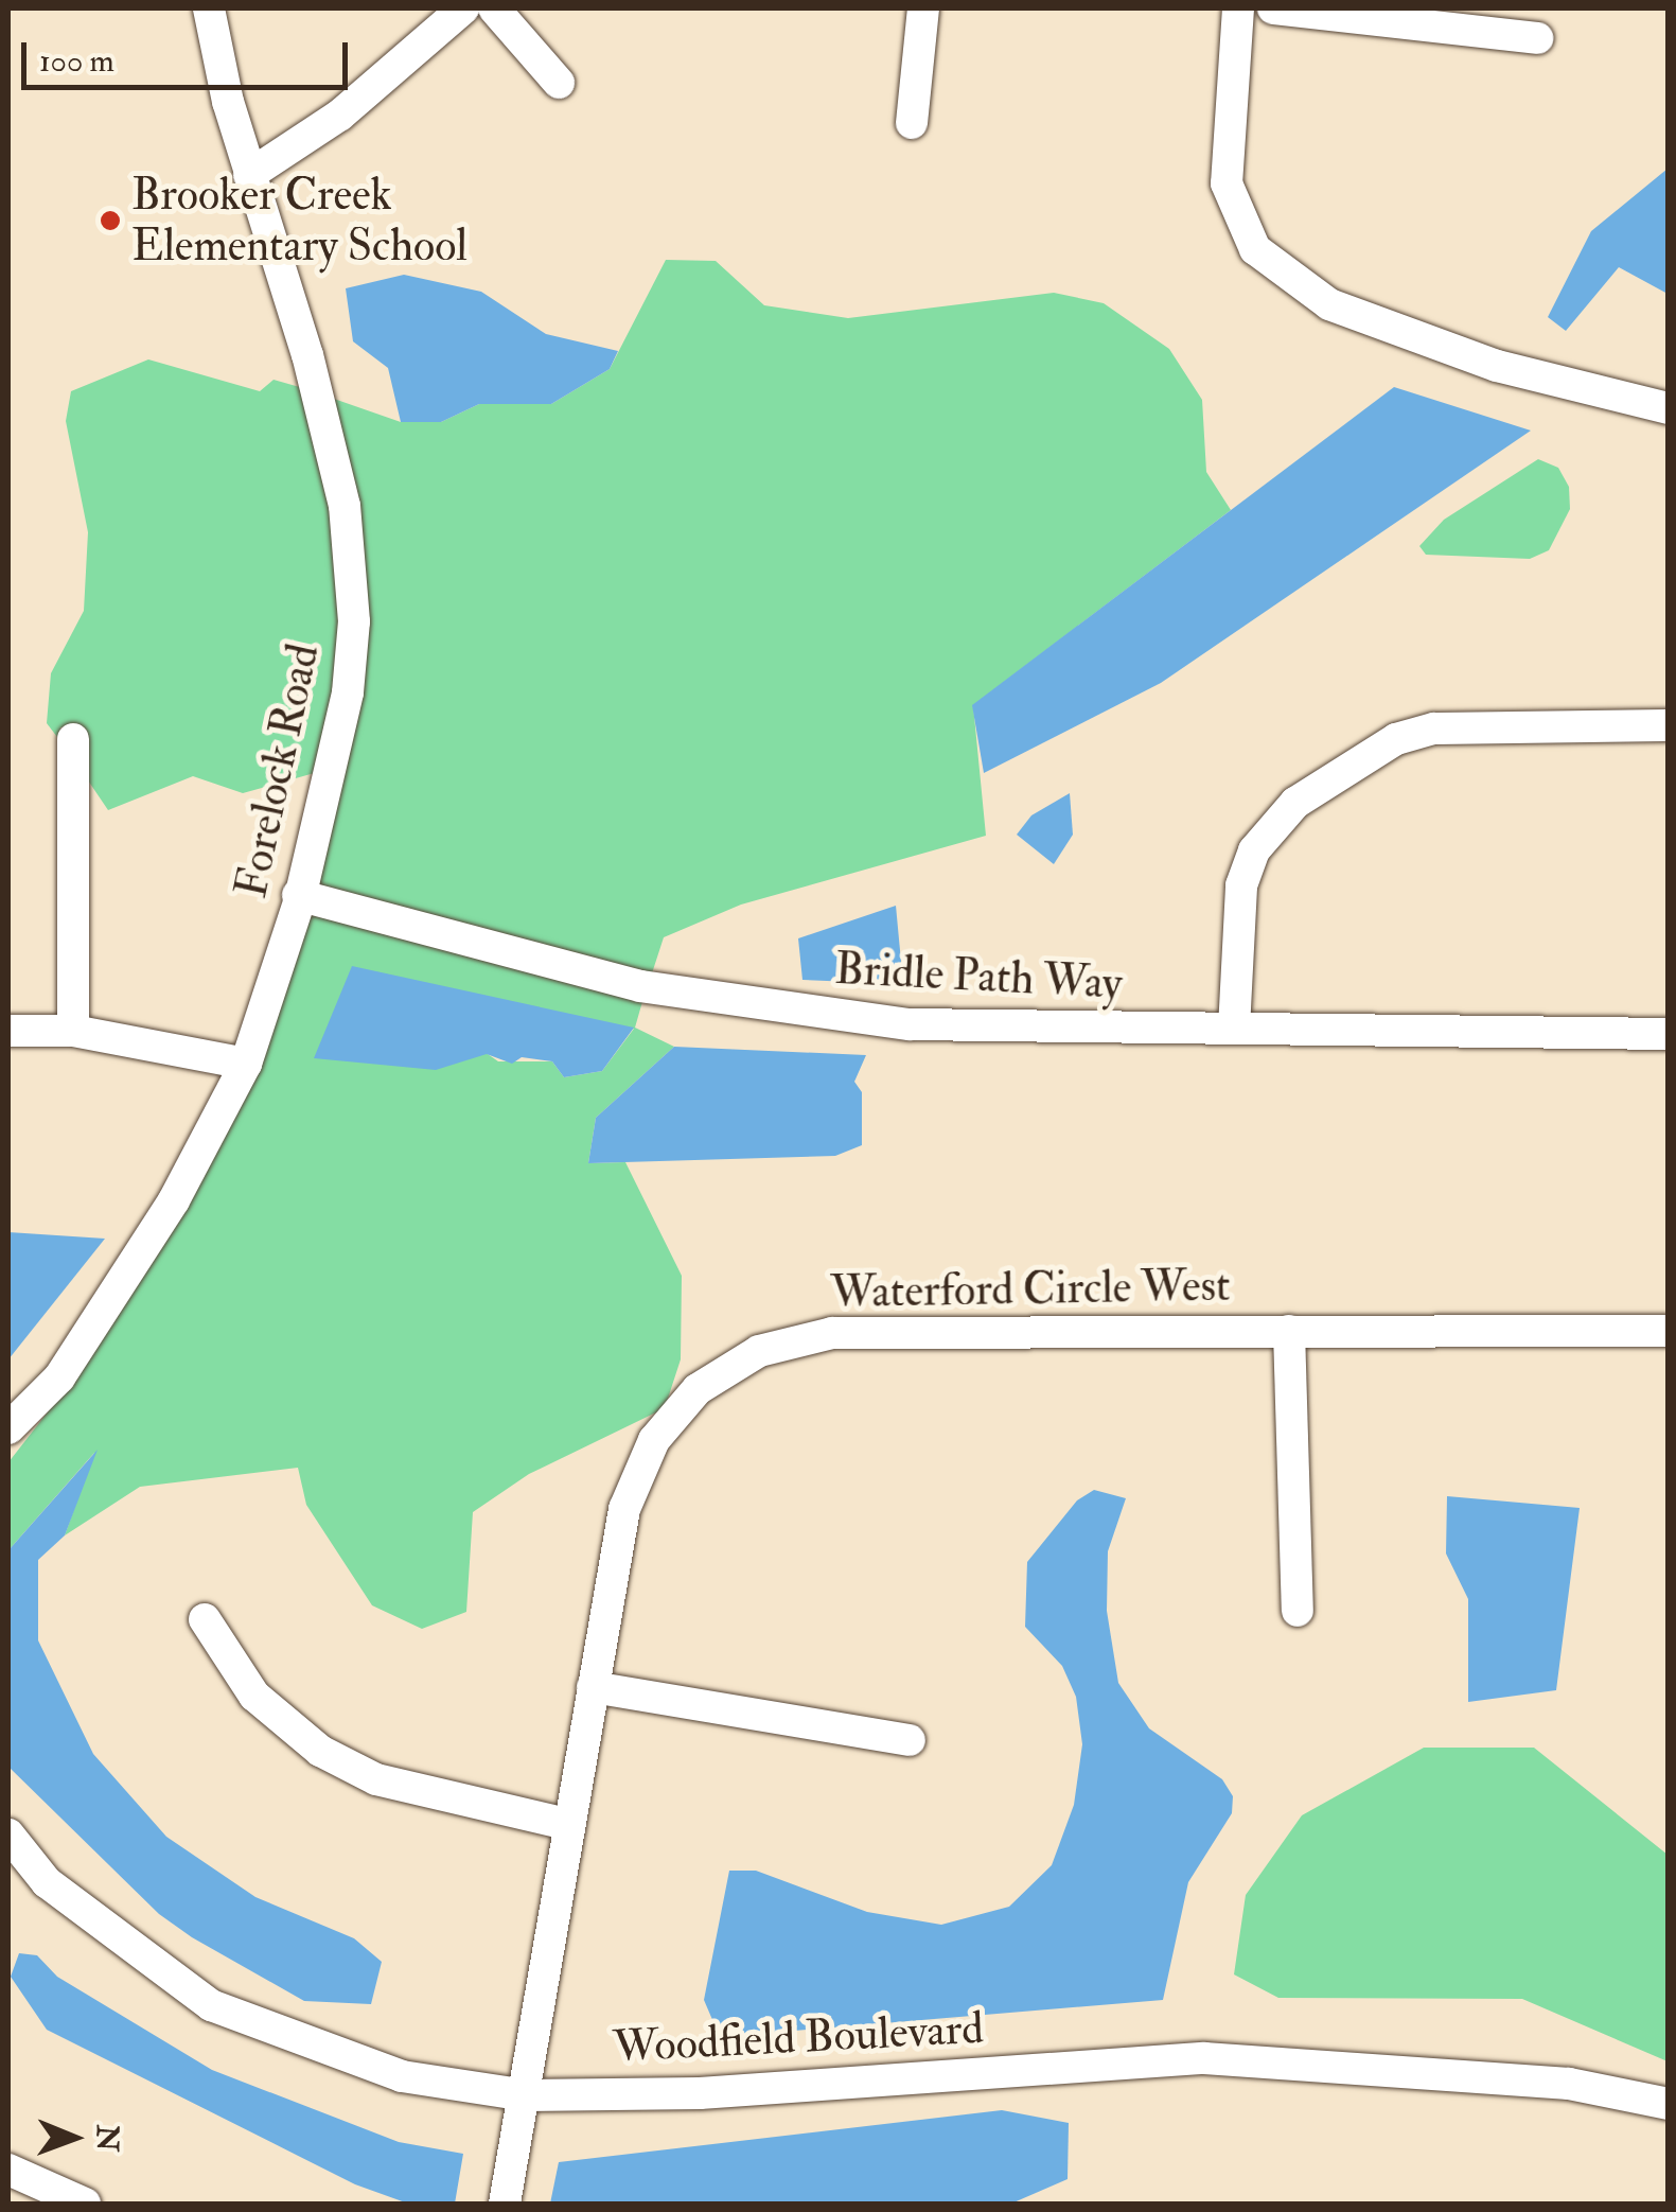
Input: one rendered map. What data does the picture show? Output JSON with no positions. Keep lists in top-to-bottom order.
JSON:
{
  "streets": {
    "street": [
      "Forelock Road",
      "Bridle Path Way",
      "Waterford Circle West",
      "Woodfield Boulevard"
    ]
  },
  "crossings": [
    ["Forelock Road", "Bridle Path Way"],
    ["Waterford Circle West", "Woodfield Boulevard"]
  ],
  "places": ["Brooker Creek Elementary School"],
  "scale_bar": "100 m",
  "north": "right"
}
